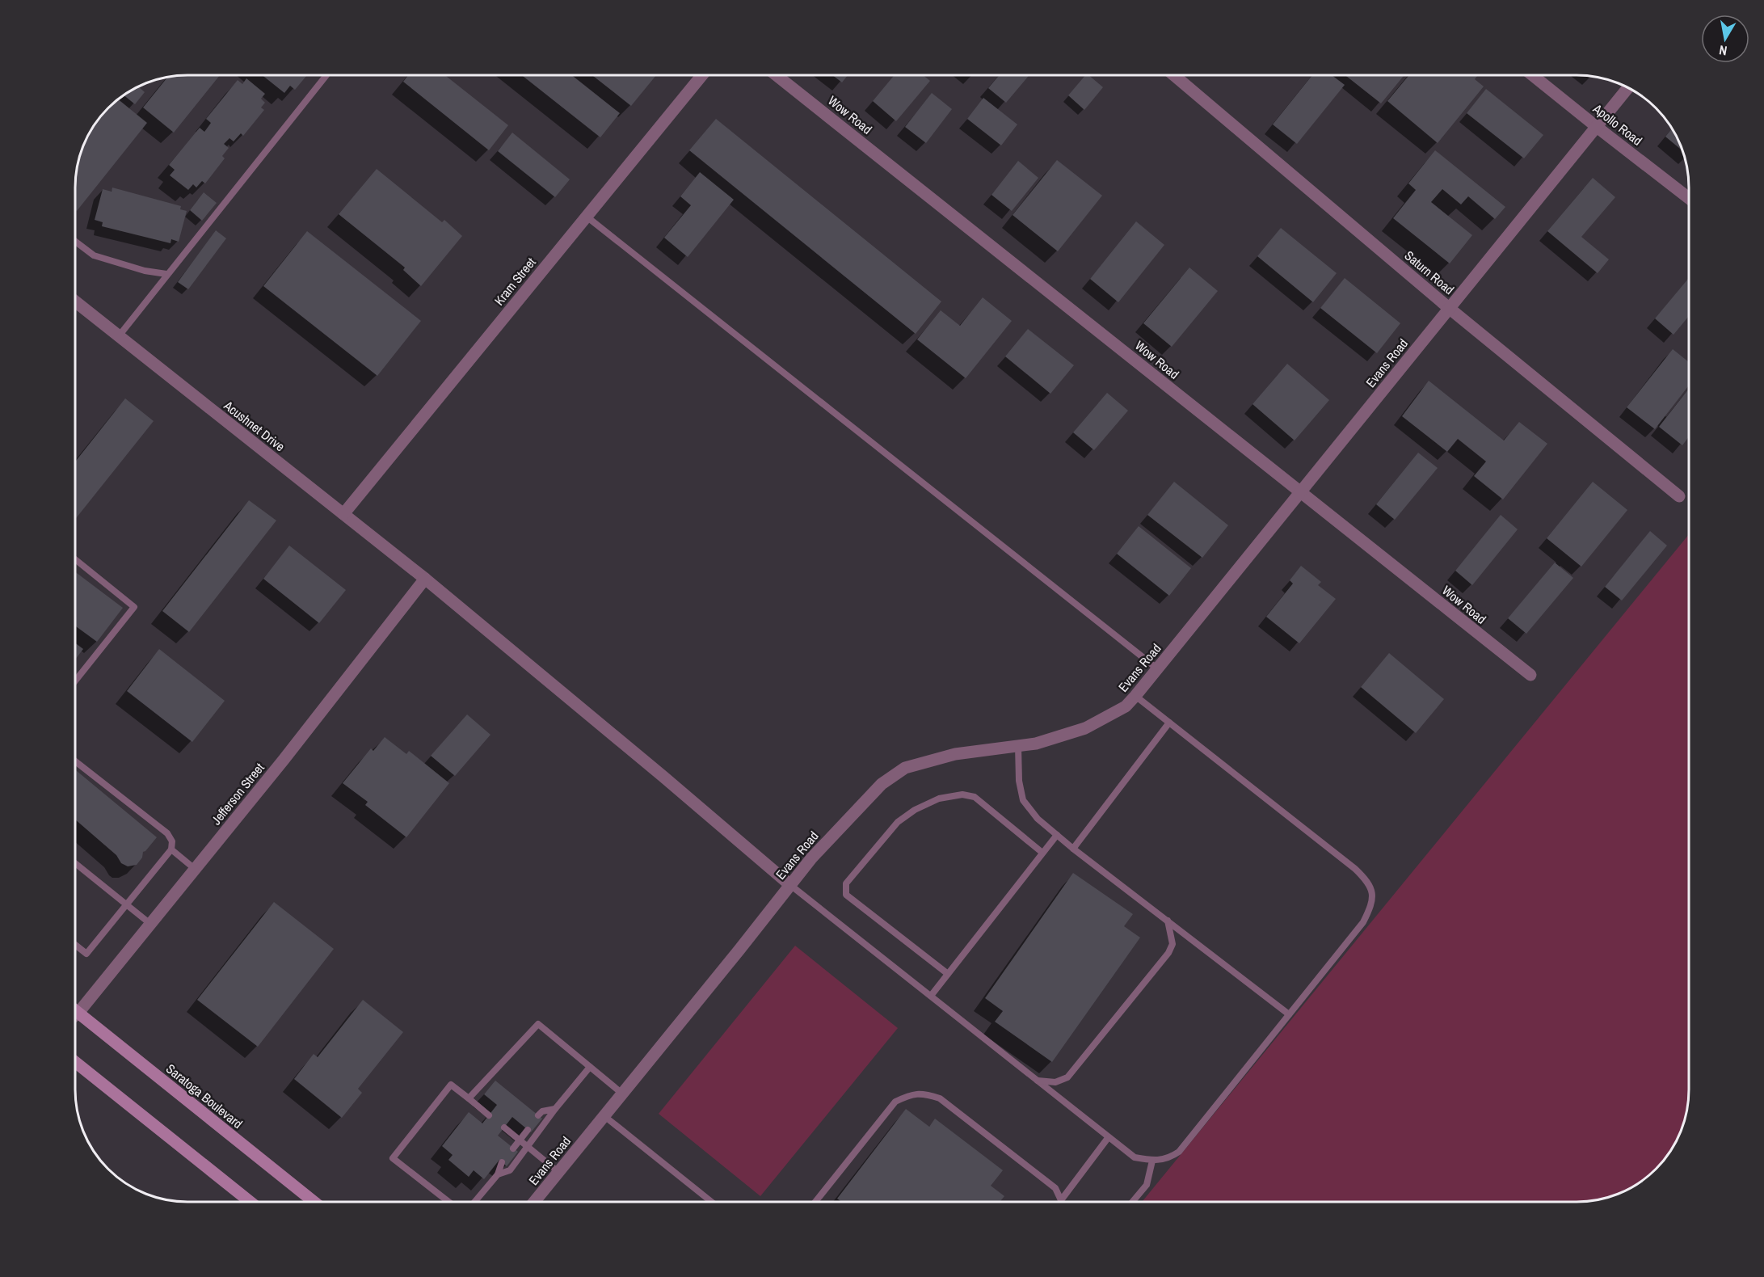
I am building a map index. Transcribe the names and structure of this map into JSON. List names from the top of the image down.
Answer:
{
  "streets": {
    "main road": ["Saratoga Boulevard"],
    "street": [
      "Wow Road",
      "Apollo Road",
      "Saturn Road",
      "Kram Street",
      "Evans Road",
      "Acushnet Drive",
      "Jefferson Street"
    ]
  },
  "crossings": [
    ["Wow Road", "Evans Road"],
    ["Apollo Road", "Evans Road"],
    ["Saturn Road", "Evans Road"],
    ["Kram Street", "Acushnet Drive"],
    ["Evans Road", "Acushnet Drive"],
    ["Acushnet Drive", "Jefferson Street"],
    ["Jefferson Street", "Saratoga Boulevard"]
  ],
  "north": "bottom"
}
